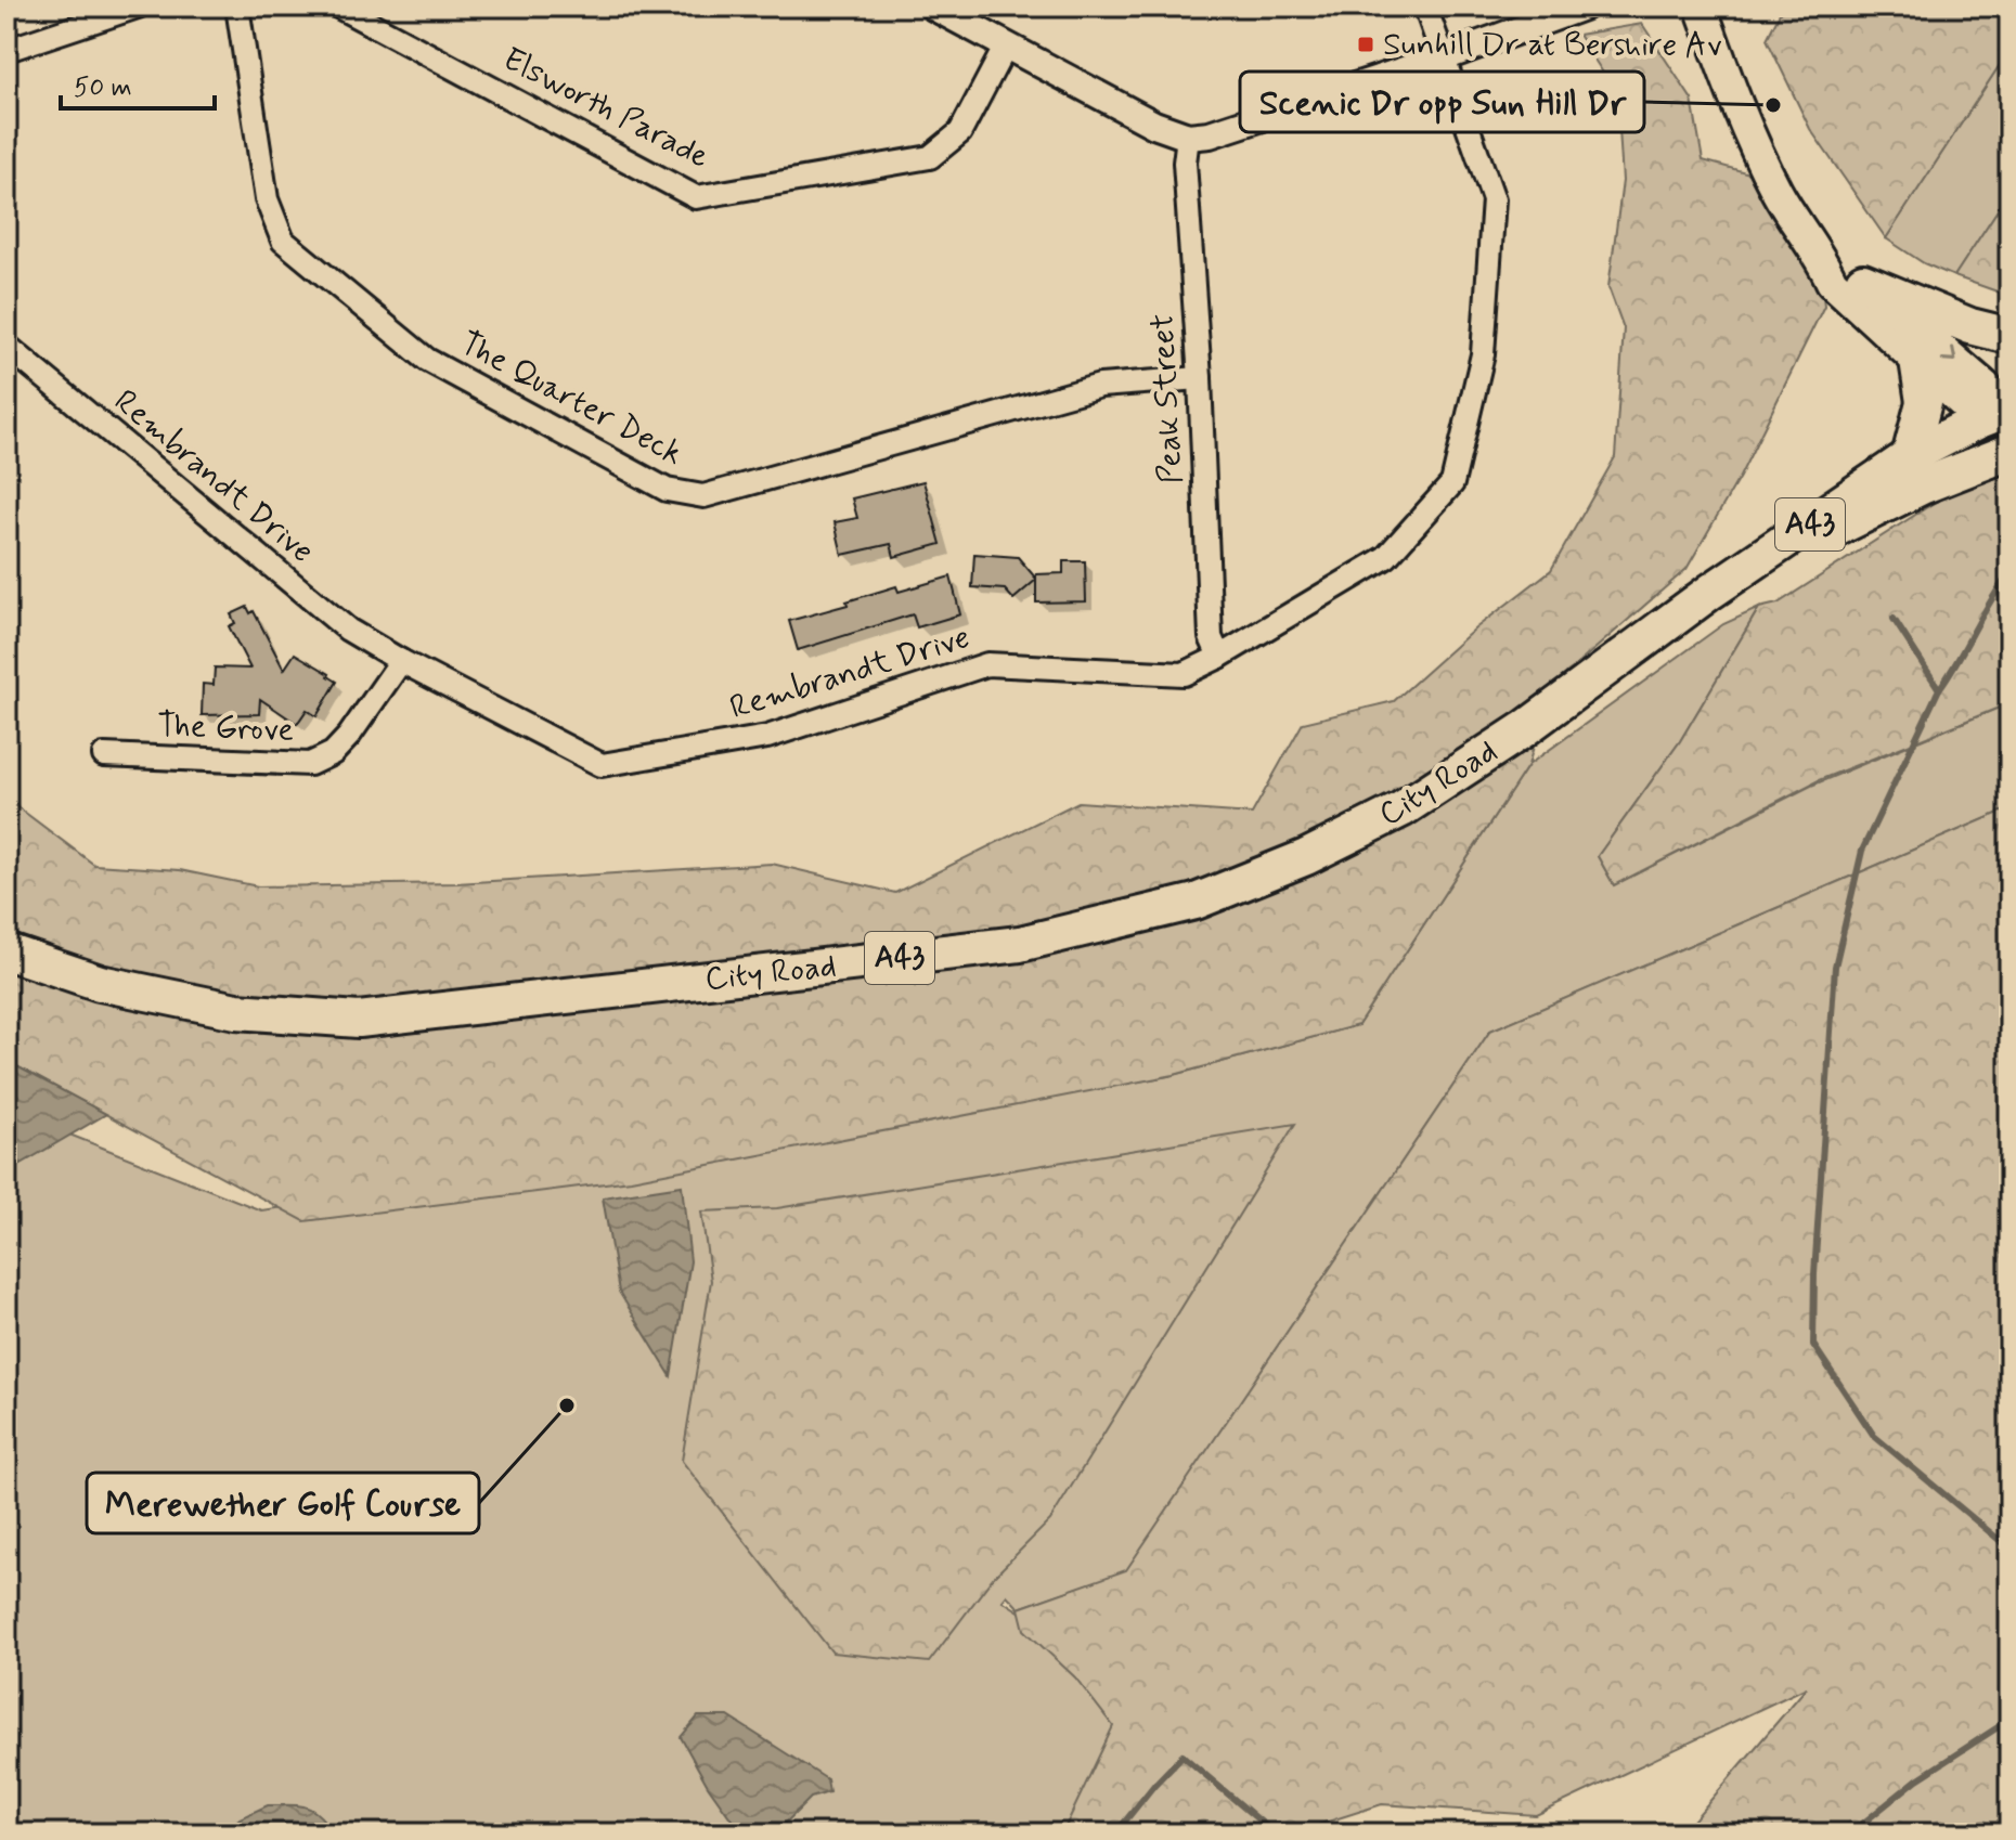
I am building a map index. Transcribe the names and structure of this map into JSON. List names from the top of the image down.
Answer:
{
  "streets": {
    "highway": ["A43", "City Road"],
    "street": [
      "Elsworth Parade",
      "The Quarter Deck",
      "Peak Street",
      "Rembrandt Drive",
      "The Grove"
    ]
  },
  "crossings": [
    ["The Quarter Deck", "Peak Street"],
    ["Peak Street", "Rembrandt Drive"],
    ["Rembrandt Drive", "The Grove"]
  ],
  "places": {
    "transit": ["Sunhill Dr at Bershire Av"],
    "other": ["Scenic Dr opp Sun Hill Dr", "Merewether Golf Course"]
  },
  "scale_bar": "50 m"
}
